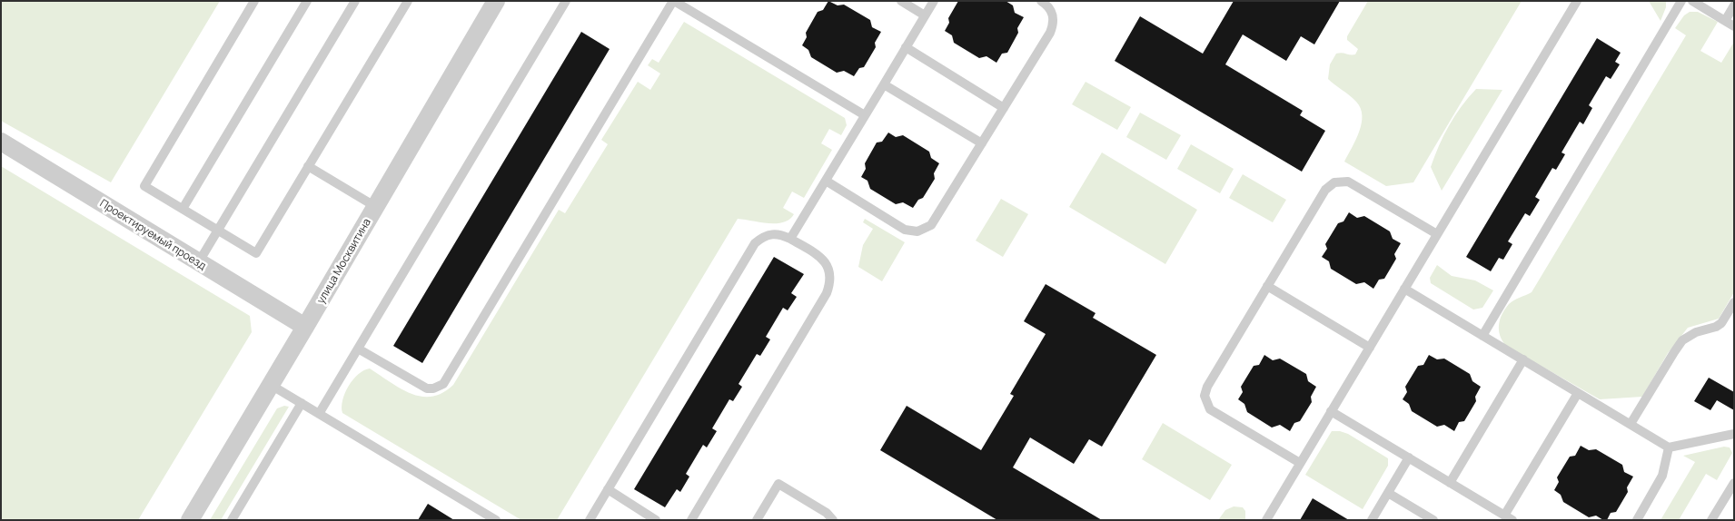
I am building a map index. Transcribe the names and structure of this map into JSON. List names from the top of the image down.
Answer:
{
  "streets": {
    "street": ["Проектируемый проезд", "улица Москвитина"]
  },
  "crossings": [
    ["Проектируемый проезд", "улица Москвитина"]
  ]
}
